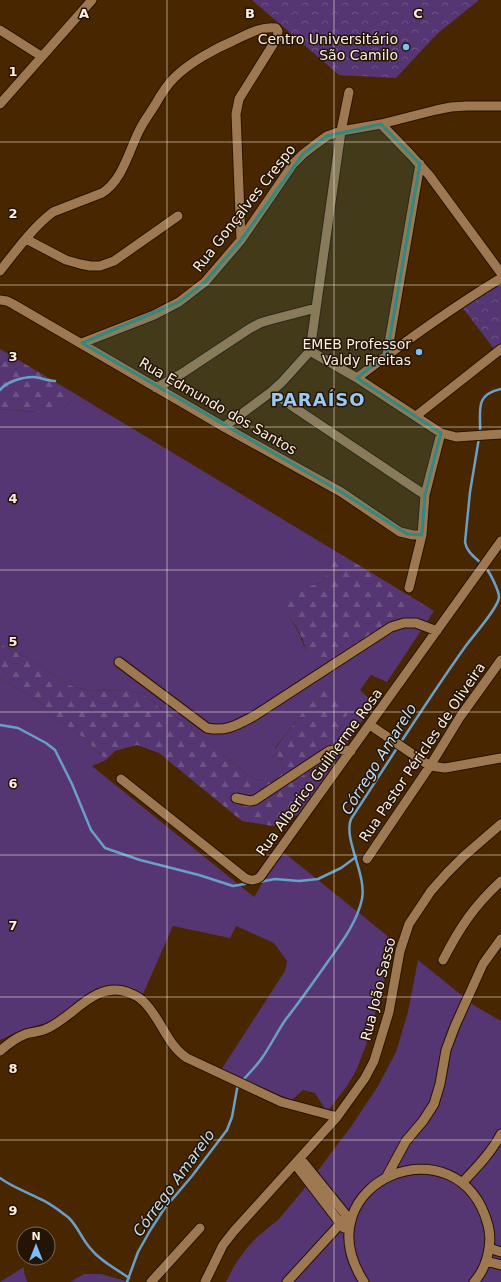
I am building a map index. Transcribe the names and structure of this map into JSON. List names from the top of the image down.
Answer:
{
  "streets": {
    "street": [
      "Rua Gonçalves Crespo",
      "Rua Edmundo dos Santos",
      "Rua Pastor Péricles de Oliveira",
      "Rua Alberico Guilherme Rosa",
      "Rua João Sasso"
    ]
  },
  "crossings": [
    ["Rua Gonçalves Crespo", "Rua Edmundo dos Santos"]
  ],
  "districts": ["PARAÍSO"],
  "water": ["Córrego Amarelo"],
  "places": ["Centro Universitário São Camilo", "EMEB Professor Valdy Freitas"],
  "north": "top",
  "grid": {
    "columns": ["A", "B", "C"],
    "rows": [
      "1",
      "2",
      "3",
      "4",
      "5",
      "6",
      "7",
      "8",
      "9"
    ]
  }
}
